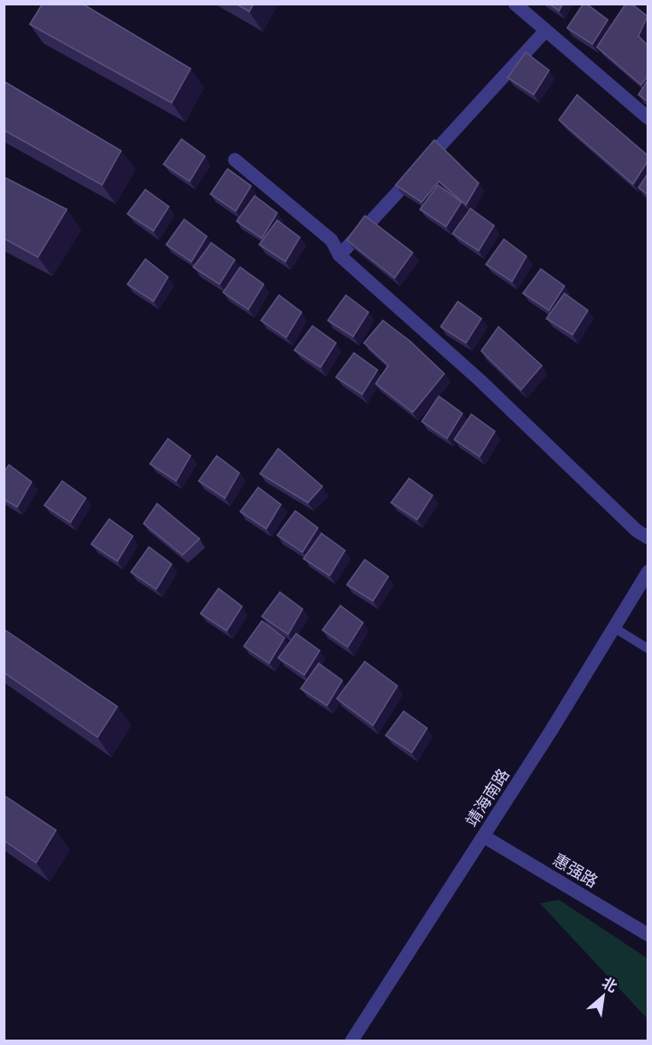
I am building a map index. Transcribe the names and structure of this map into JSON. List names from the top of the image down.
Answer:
{
  "streets": {
    "street": ["靖海南路", "惠强路"]
  },
  "crossings": [
    ["靖海南路", "惠强路"]
  ],
  "north": "top right"
}
